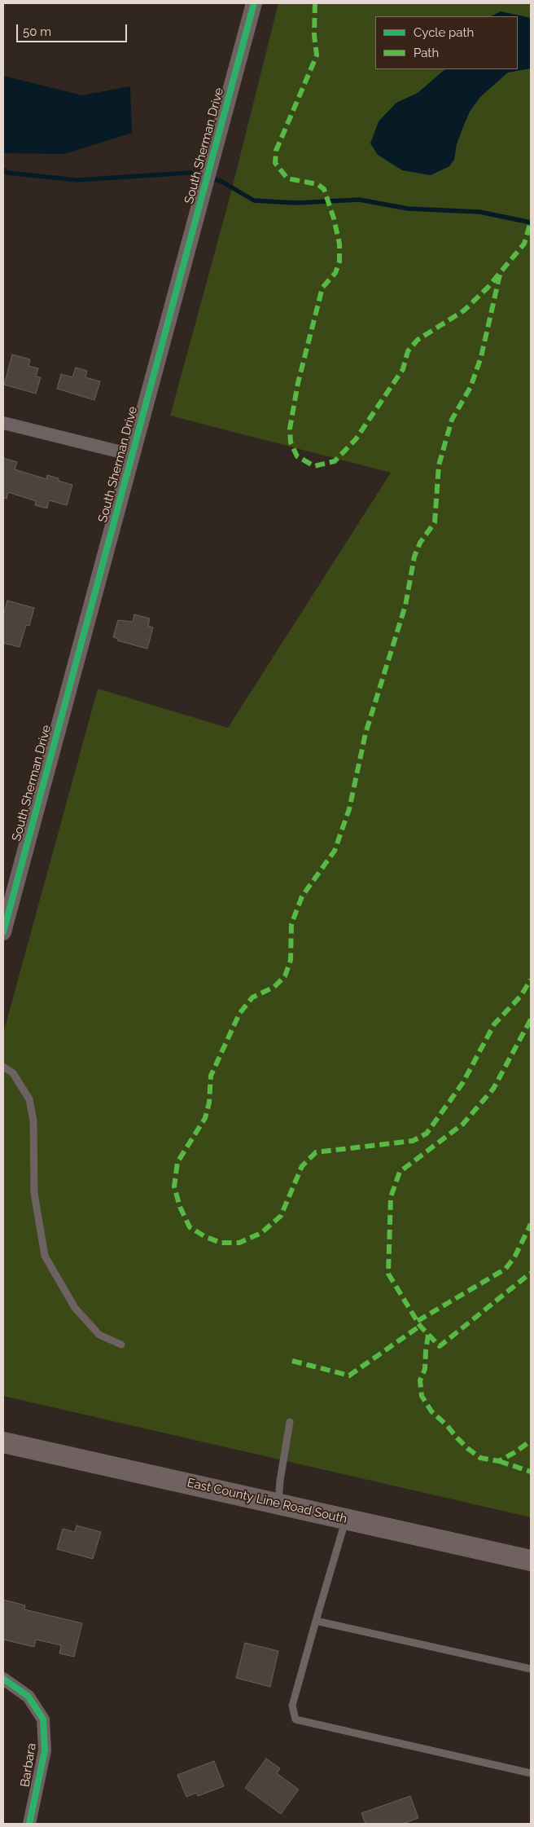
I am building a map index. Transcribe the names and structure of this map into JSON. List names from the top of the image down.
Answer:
{
  "streets": {
    "main road": ["East County Line Road South"],
    "street": ["South Sherman Drive", "Barbara"]
  },
  "legend": ["Cycle path", "Path"],
  "scale_bar": "50 m"
}
